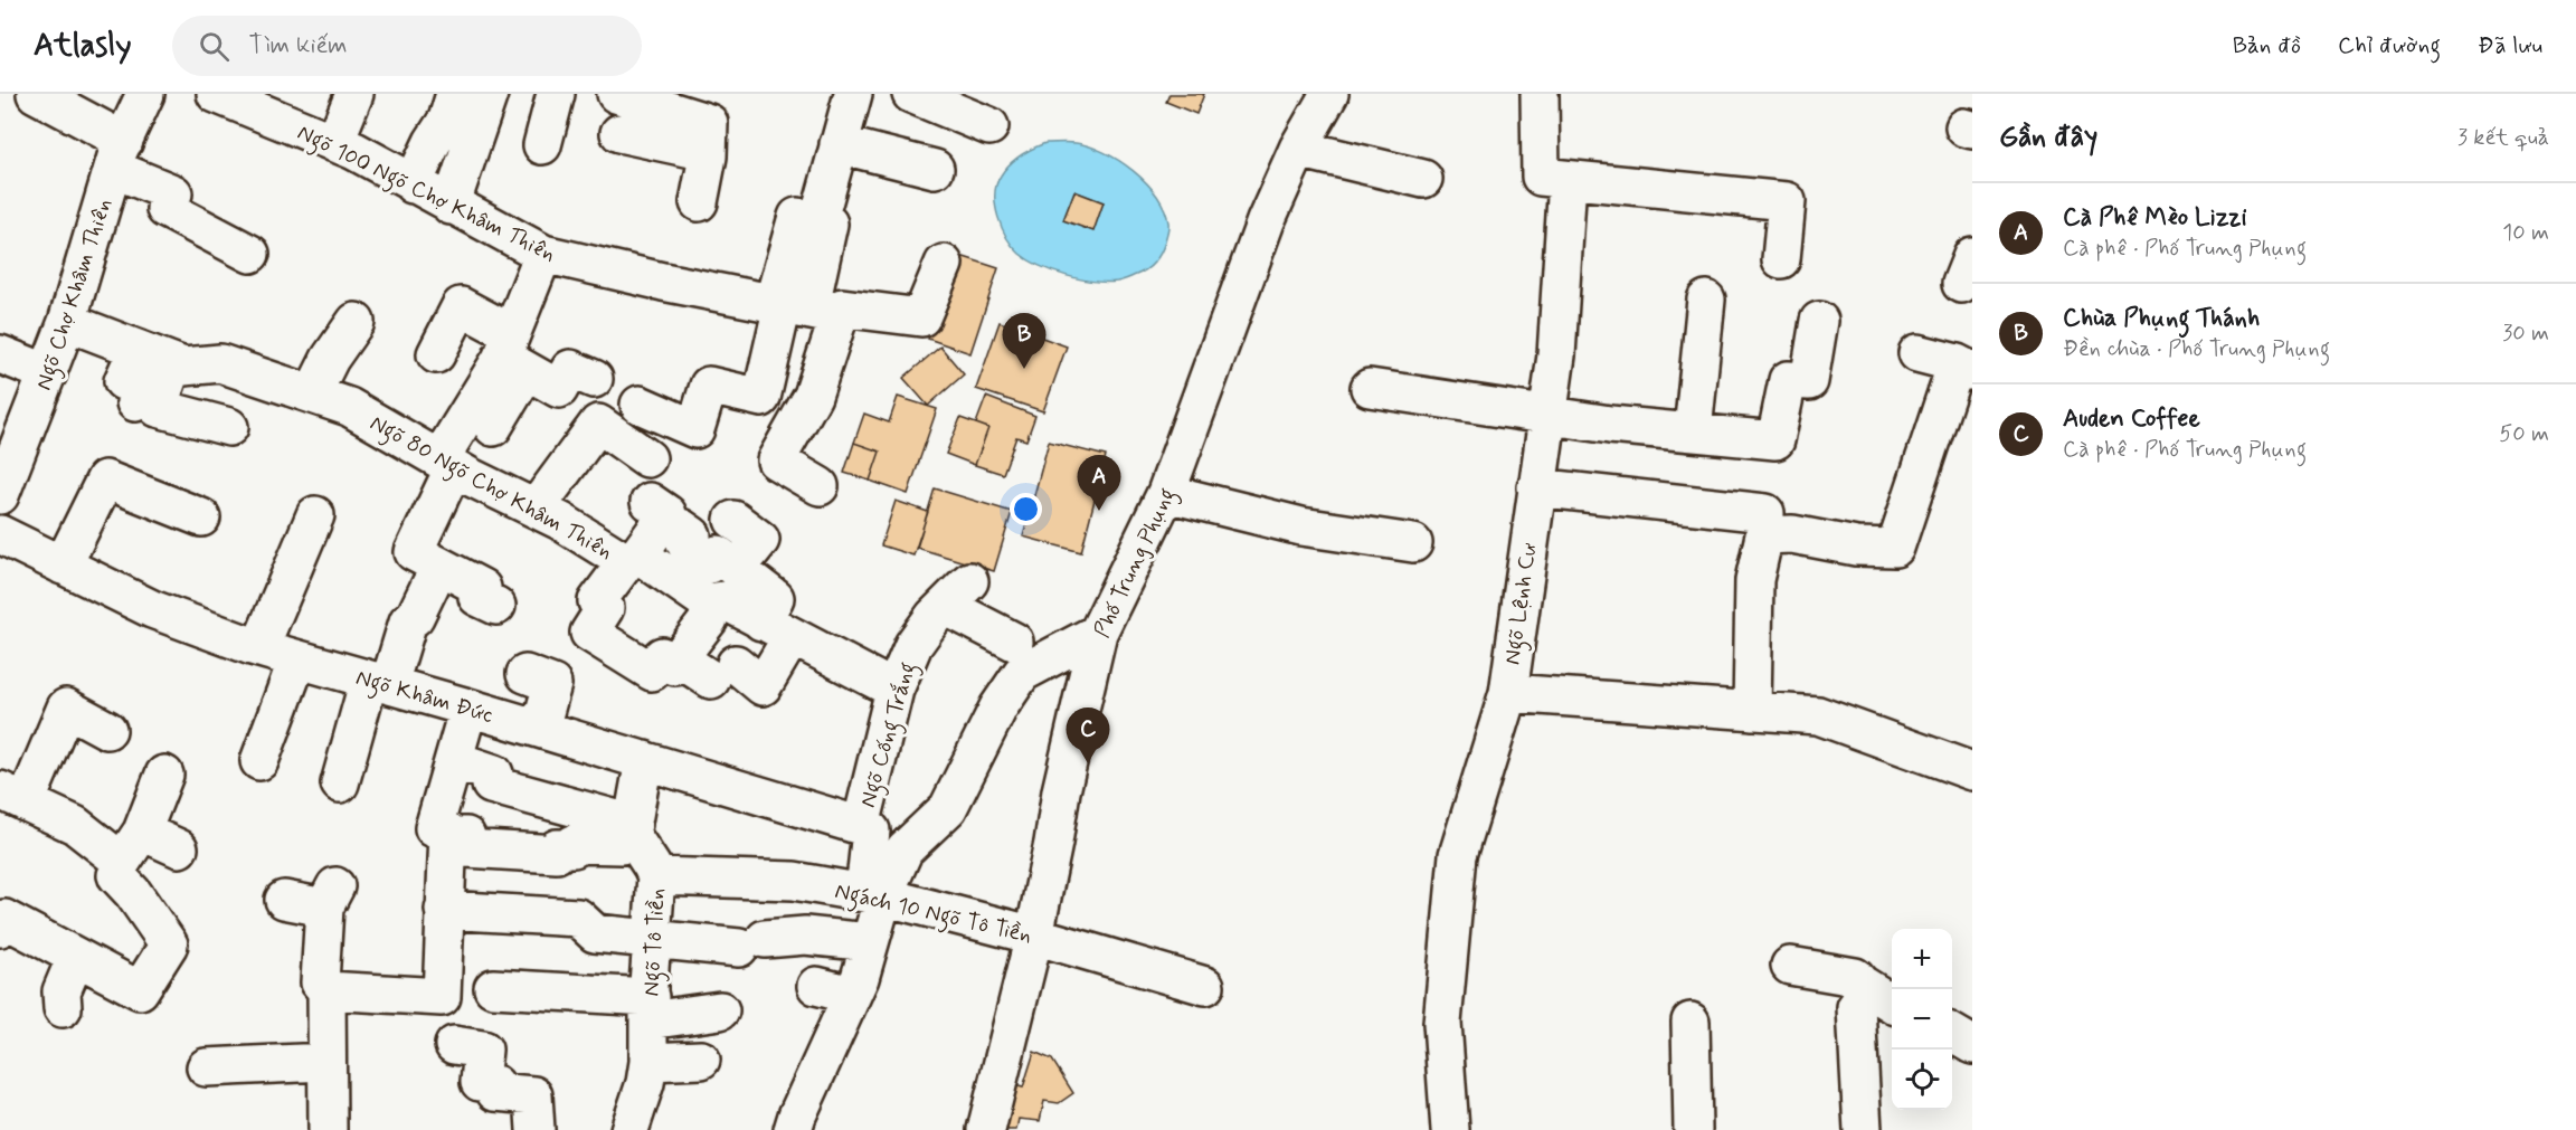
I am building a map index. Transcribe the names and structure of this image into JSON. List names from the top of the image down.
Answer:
{
  "streets": {
    "street": [
      "Ngõ 100 Ngõ Chợ Khâm Thiên",
      "Ngõ Chợ Khâm Thiên",
      "Ngõ 80 Ngõ Chợ Khâm Thiên",
      "Phố Trung Phụng",
      "Ngõ Lệnh Cư",
      "Ngõ Khâm Đức",
      "Ngõ Cống Trắng",
      "Ngách 10 Ngõ Tô Tiền",
      "Ngõ Tô Tiền"
    ]
  },
  "crossings": [
    ["Ngõ Chợ Khâm Thiên", "Ngõ 80 Ngõ Chợ Khâm Thiên"],
    ["Ngõ 80 Ngõ Chợ Khâm Thiên", "Ngõ Cống Trắng"],
    ["Phố Trung Phụng", "Ngách 10 Ngõ Tô Tiền"],
    ["Ngõ Khâm Đức", "Ngõ Cống Trắng"],
    ["Ngõ Cống Trắng", "Ngách 10 Ngõ Tô Tiền"],
    ["Ngách 10 Ngõ Tô Tiền", "Ngõ Tô Tiền"]
  ],
  "page": {
    "header": "Atlasly",
    "search": "Tìm kiếm",
    "nav": ["Bản đồ", "Chỉ đường", "Đã lưu"],
    "heading": ["Gần đây", "3 kết quả"],
    "list": [
      {
        "mark": "A",
        "name": "Cà Phê Mèo Lizzi",
        "note": "Cà phê · Phố Trung Phụng",
        "value": "10 m"
      },
      {
        "mark": "B",
        "name": "Chùa Phụng Thánh",
        "note": "Đền chùa · Phố Trung Phụng",
        "value": "30 m"
      },
      {
        "mark": "C",
        "name": "Auden Coffee",
        "note": "Cà phê · Phố Trung Phụng",
        "value": "50 m"
      }
    ],
    "pins": ["B", "A", "C"],
    "map_buttons": ["+", "−"]
  }
}
